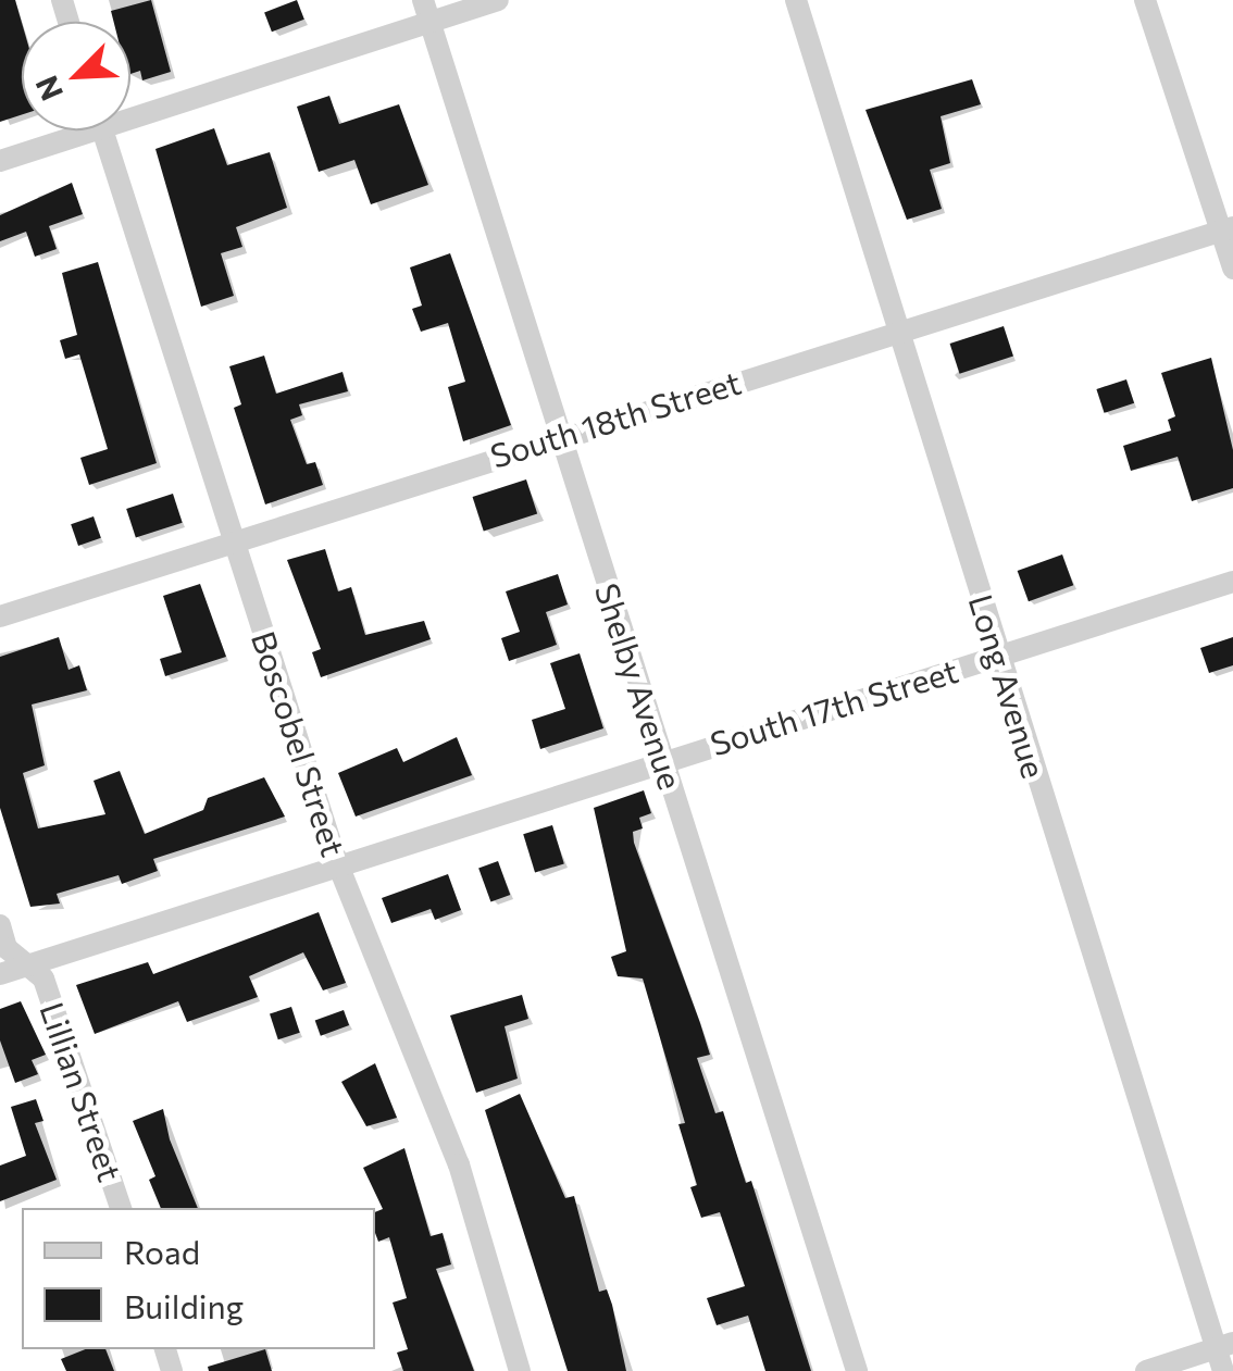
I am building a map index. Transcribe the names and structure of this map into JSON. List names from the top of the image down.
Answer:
{
  "streets": {
    "street": [
      "South 18th Street",
      "Shelby Avenue",
      "Long Avenue",
      "South 17th Street",
      "Boscobel Street",
      "Lillian Street"
    ]
  },
  "crossings": [
    ["South 18th Street", "Shelby Avenue"],
    ["South 18th Street", "Long Avenue"],
    ["South 18th Street", "Boscobel Street"],
    ["Shelby Avenue", "South 17th Street"],
    ["Long Avenue", "South 17th Street"],
    ["South 17th Street", "Boscobel Street"],
    ["South 17th Street", "Lillian Street"]
  ],
  "legend": ["Road", "Building"],
  "north": "bottom left"
}
